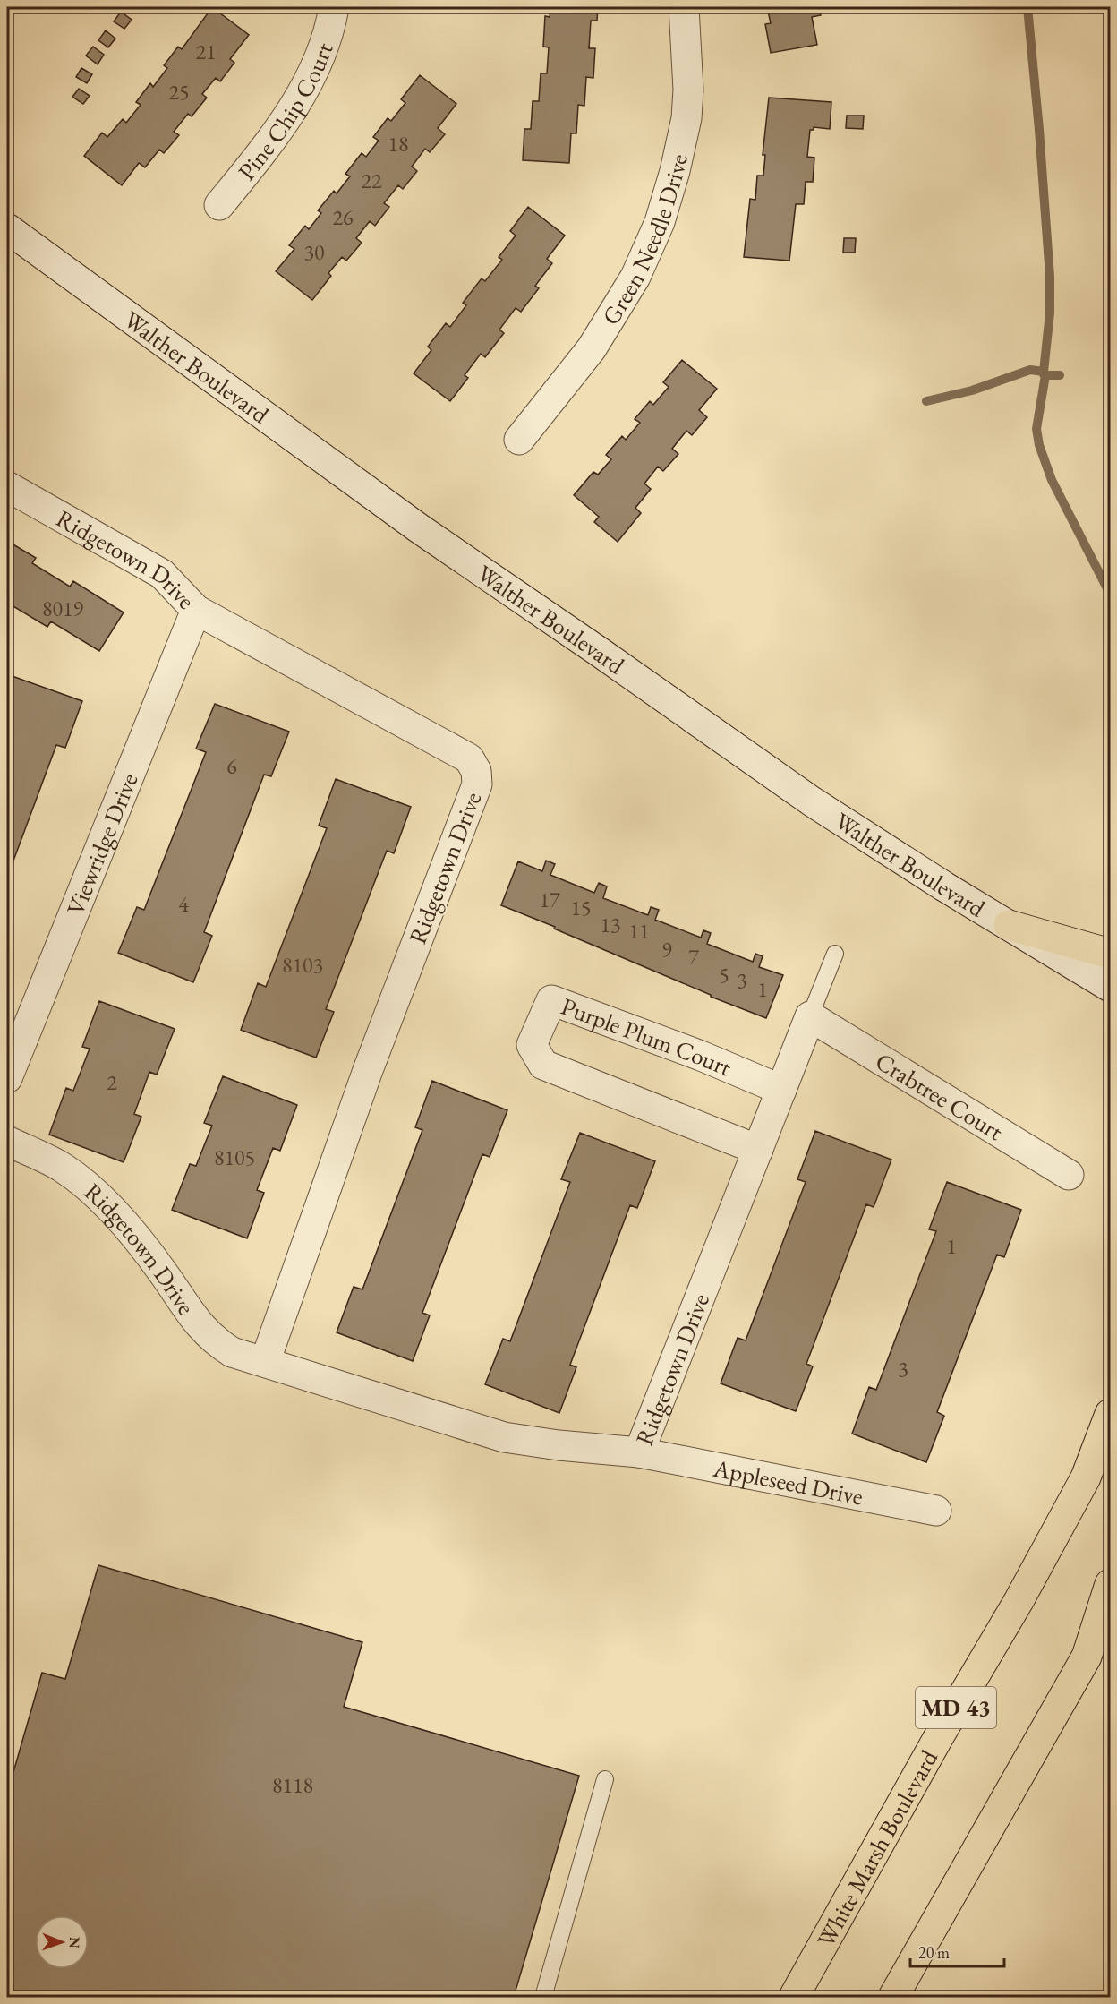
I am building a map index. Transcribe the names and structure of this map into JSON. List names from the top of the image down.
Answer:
{
  "streets": {
    "highway": ["MD 43", "White Marsh Boulevard"],
    "street": [
      "Pine Chip Court",
      "Green Needle Drive",
      "Walther Boulevard",
      "Ridgetown Drive",
      "Viewridge Drive",
      "Purple Plum Court",
      "Crabtree Court",
      "Appleseed Drive"
    ]
  },
  "crossings": [
    ["Ridgetown Drive", "Viewridge Drive"],
    ["Ridgetown Drive", "Purple Plum Court"],
    ["Ridgetown Drive", "Crabtree Court"],
    ["Ridgetown Drive", "Appleseed Drive"]
  ],
  "house_numbers": [
    "21",
    "25",
    "18",
    "22",
    "26",
    "30",
    "8019",
    "6",
    "17",
    "4",
    "15",
    "13",
    "11",
    "9",
    "7",
    "8103",
    "5",
    "3",
    "1",
    "2",
    "8105",
    "1",
    "3",
    "8118"
  ],
  "scale_bar": "20 m",
  "north": "right"
}
